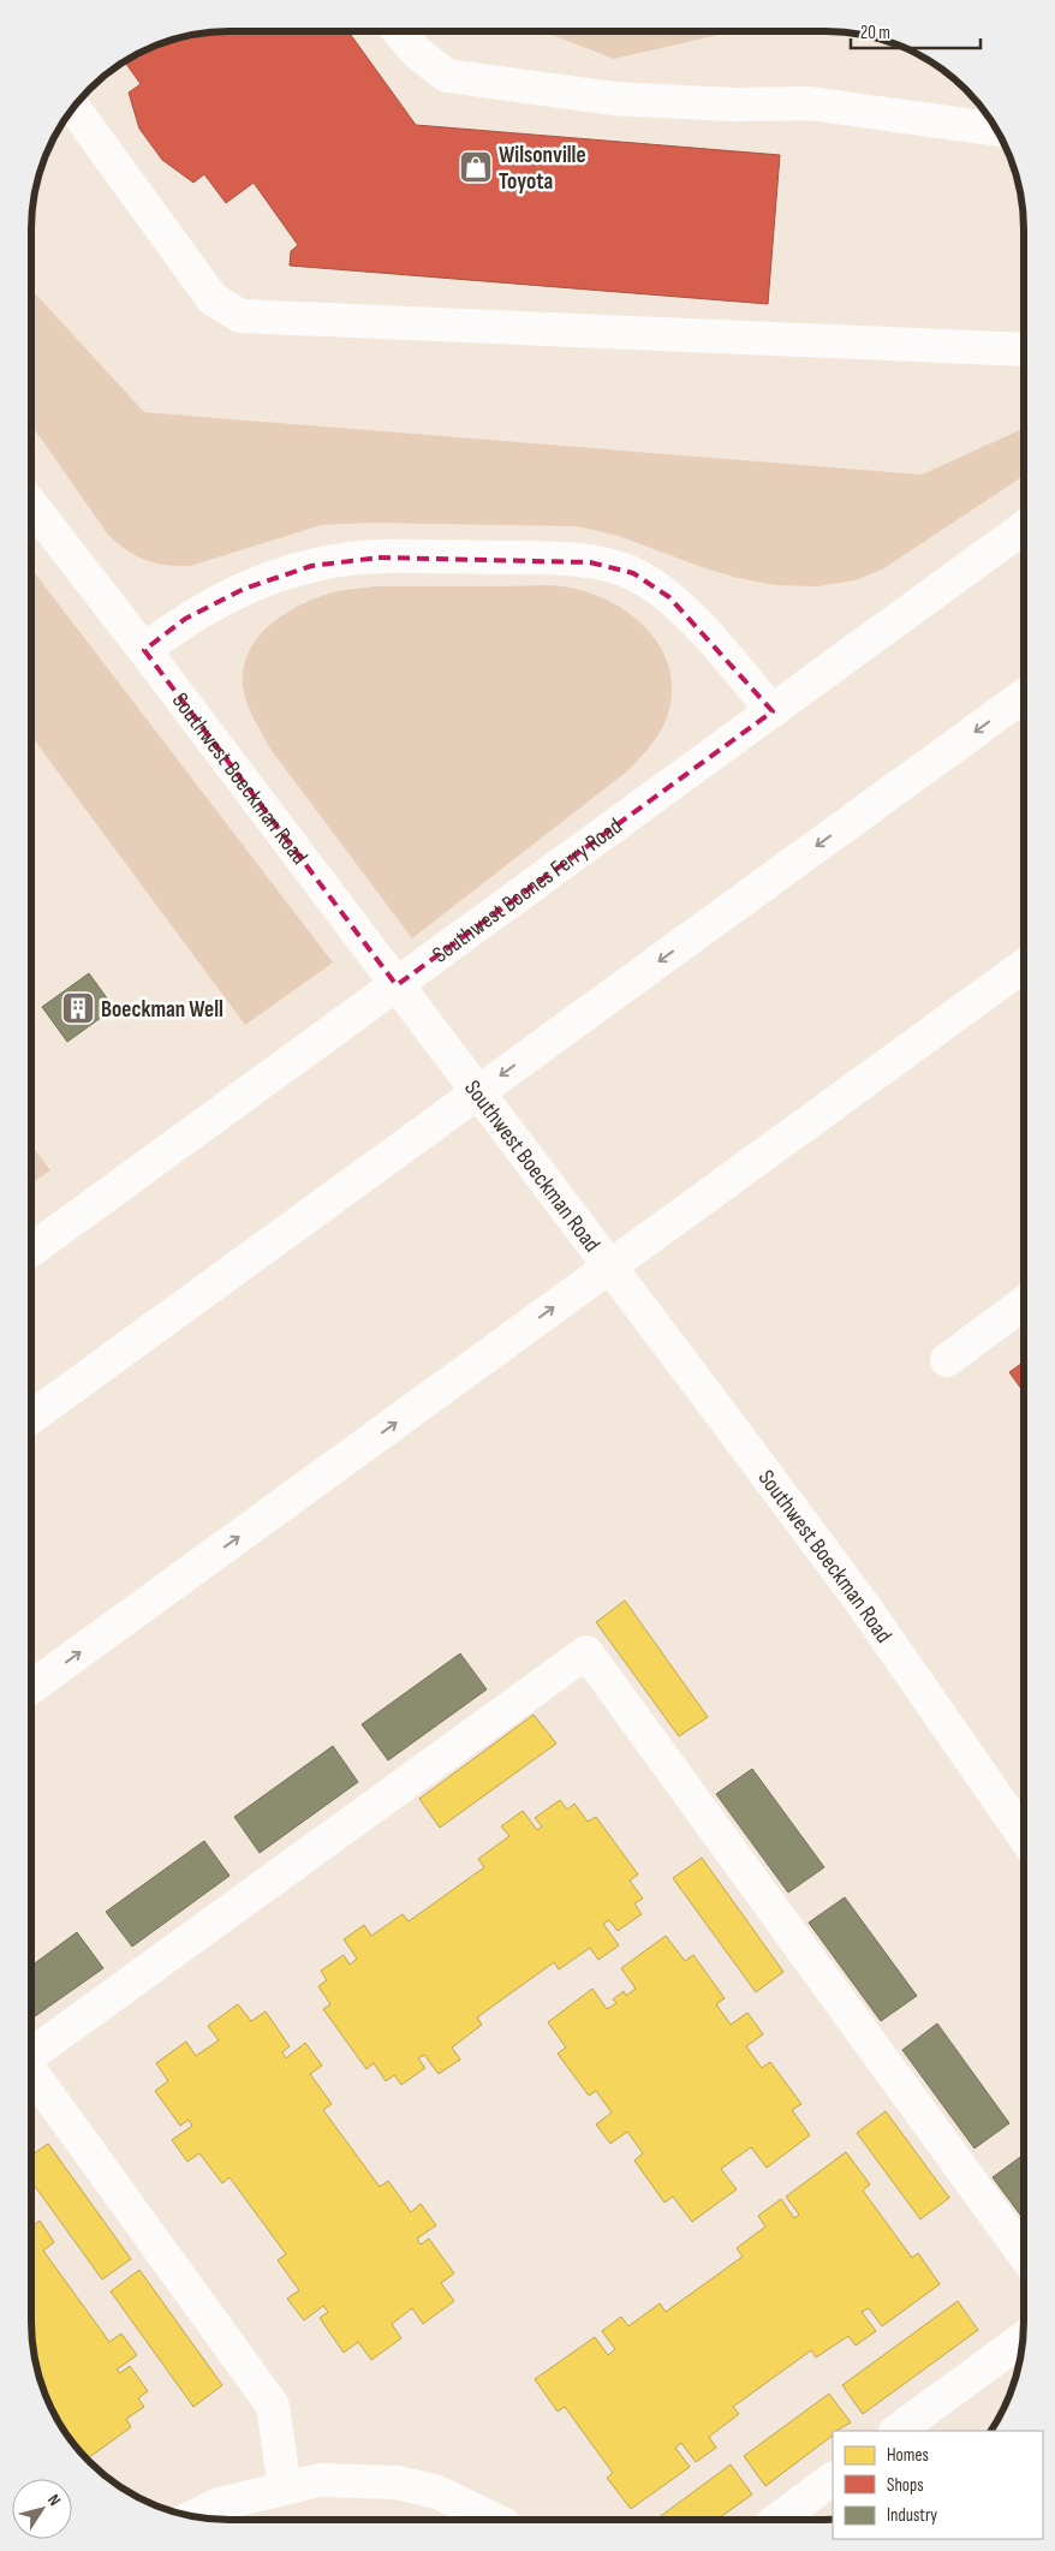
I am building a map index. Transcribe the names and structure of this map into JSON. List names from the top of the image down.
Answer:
{
  "streets": {
    "main road": ["Southwest Boeckman Road", "Southwest Boones Ferry Road"]
  },
  "places": {
    "shop": ["Wilsonville Toyota"],
    "building": ["Boeckman Well"]
  },
  "legend": ["Homes", "Shops", "Industry"],
  "scale_bar": "20 m",
  "north": "top right"
}
